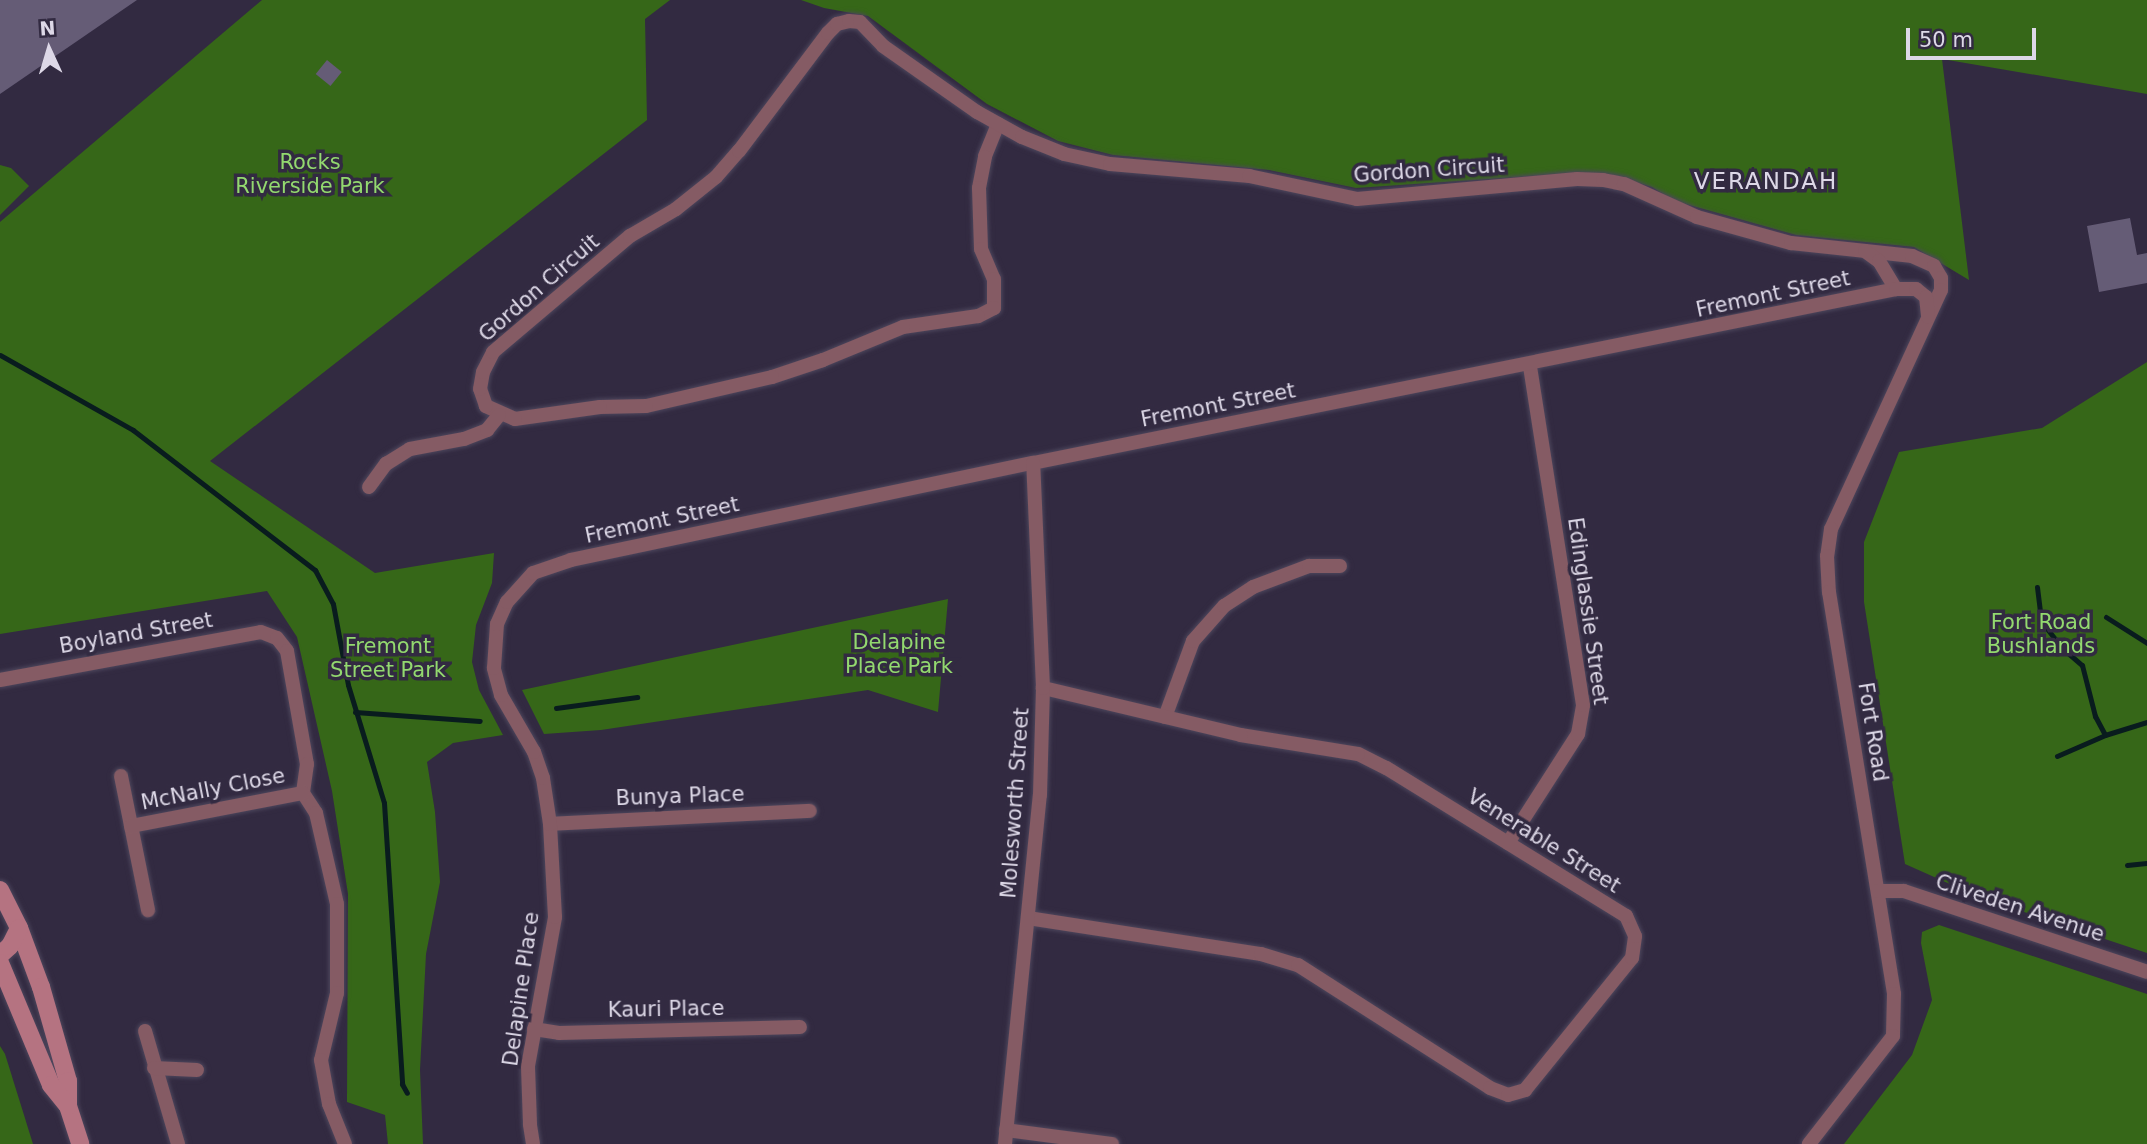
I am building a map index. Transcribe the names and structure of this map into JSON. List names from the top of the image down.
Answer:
{
  "streets": {
    "street": [
      "Gordon Circuit",
      "Fremont Street",
      "Edinglassie Street",
      "Boyland Street",
      "Fort Road",
      "McNally Close",
      "Bunya Place",
      "Molesworth Street",
      "Venerable Street",
      "Cliveden Avenue",
      "Delapine Place",
      "Kauri Place"
    ]
  },
  "crossings": [
    ["Gordon Circuit", "Fort Road"],
    ["Fremont Street", "Edinglassie Street"],
    ["Fremont Street", "Molesworth Street"],
    ["Fremont Street", "Delapine Place"],
    ["Edinglassie Street", "Venerable Street"],
    ["Boyland Street", "McNally Close"],
    ["Fort Road", "Cliveden Avenue"],
    ["Bunya Place", "Delapine Place"],
    ["Molesworth Street", "Venerable Street"],
    ["Delapine Place", "Kauri Place"]
  ],
  "districts": ["VERANDAH"],
  "parks": [
    "Rocks Riverside Park",
    "Fort Road Bushlands",
    "Delapine Place Park",
    "Fremont Street Park"
  ],
  "scale_bar": "50 m",
  "north": "top"
}
